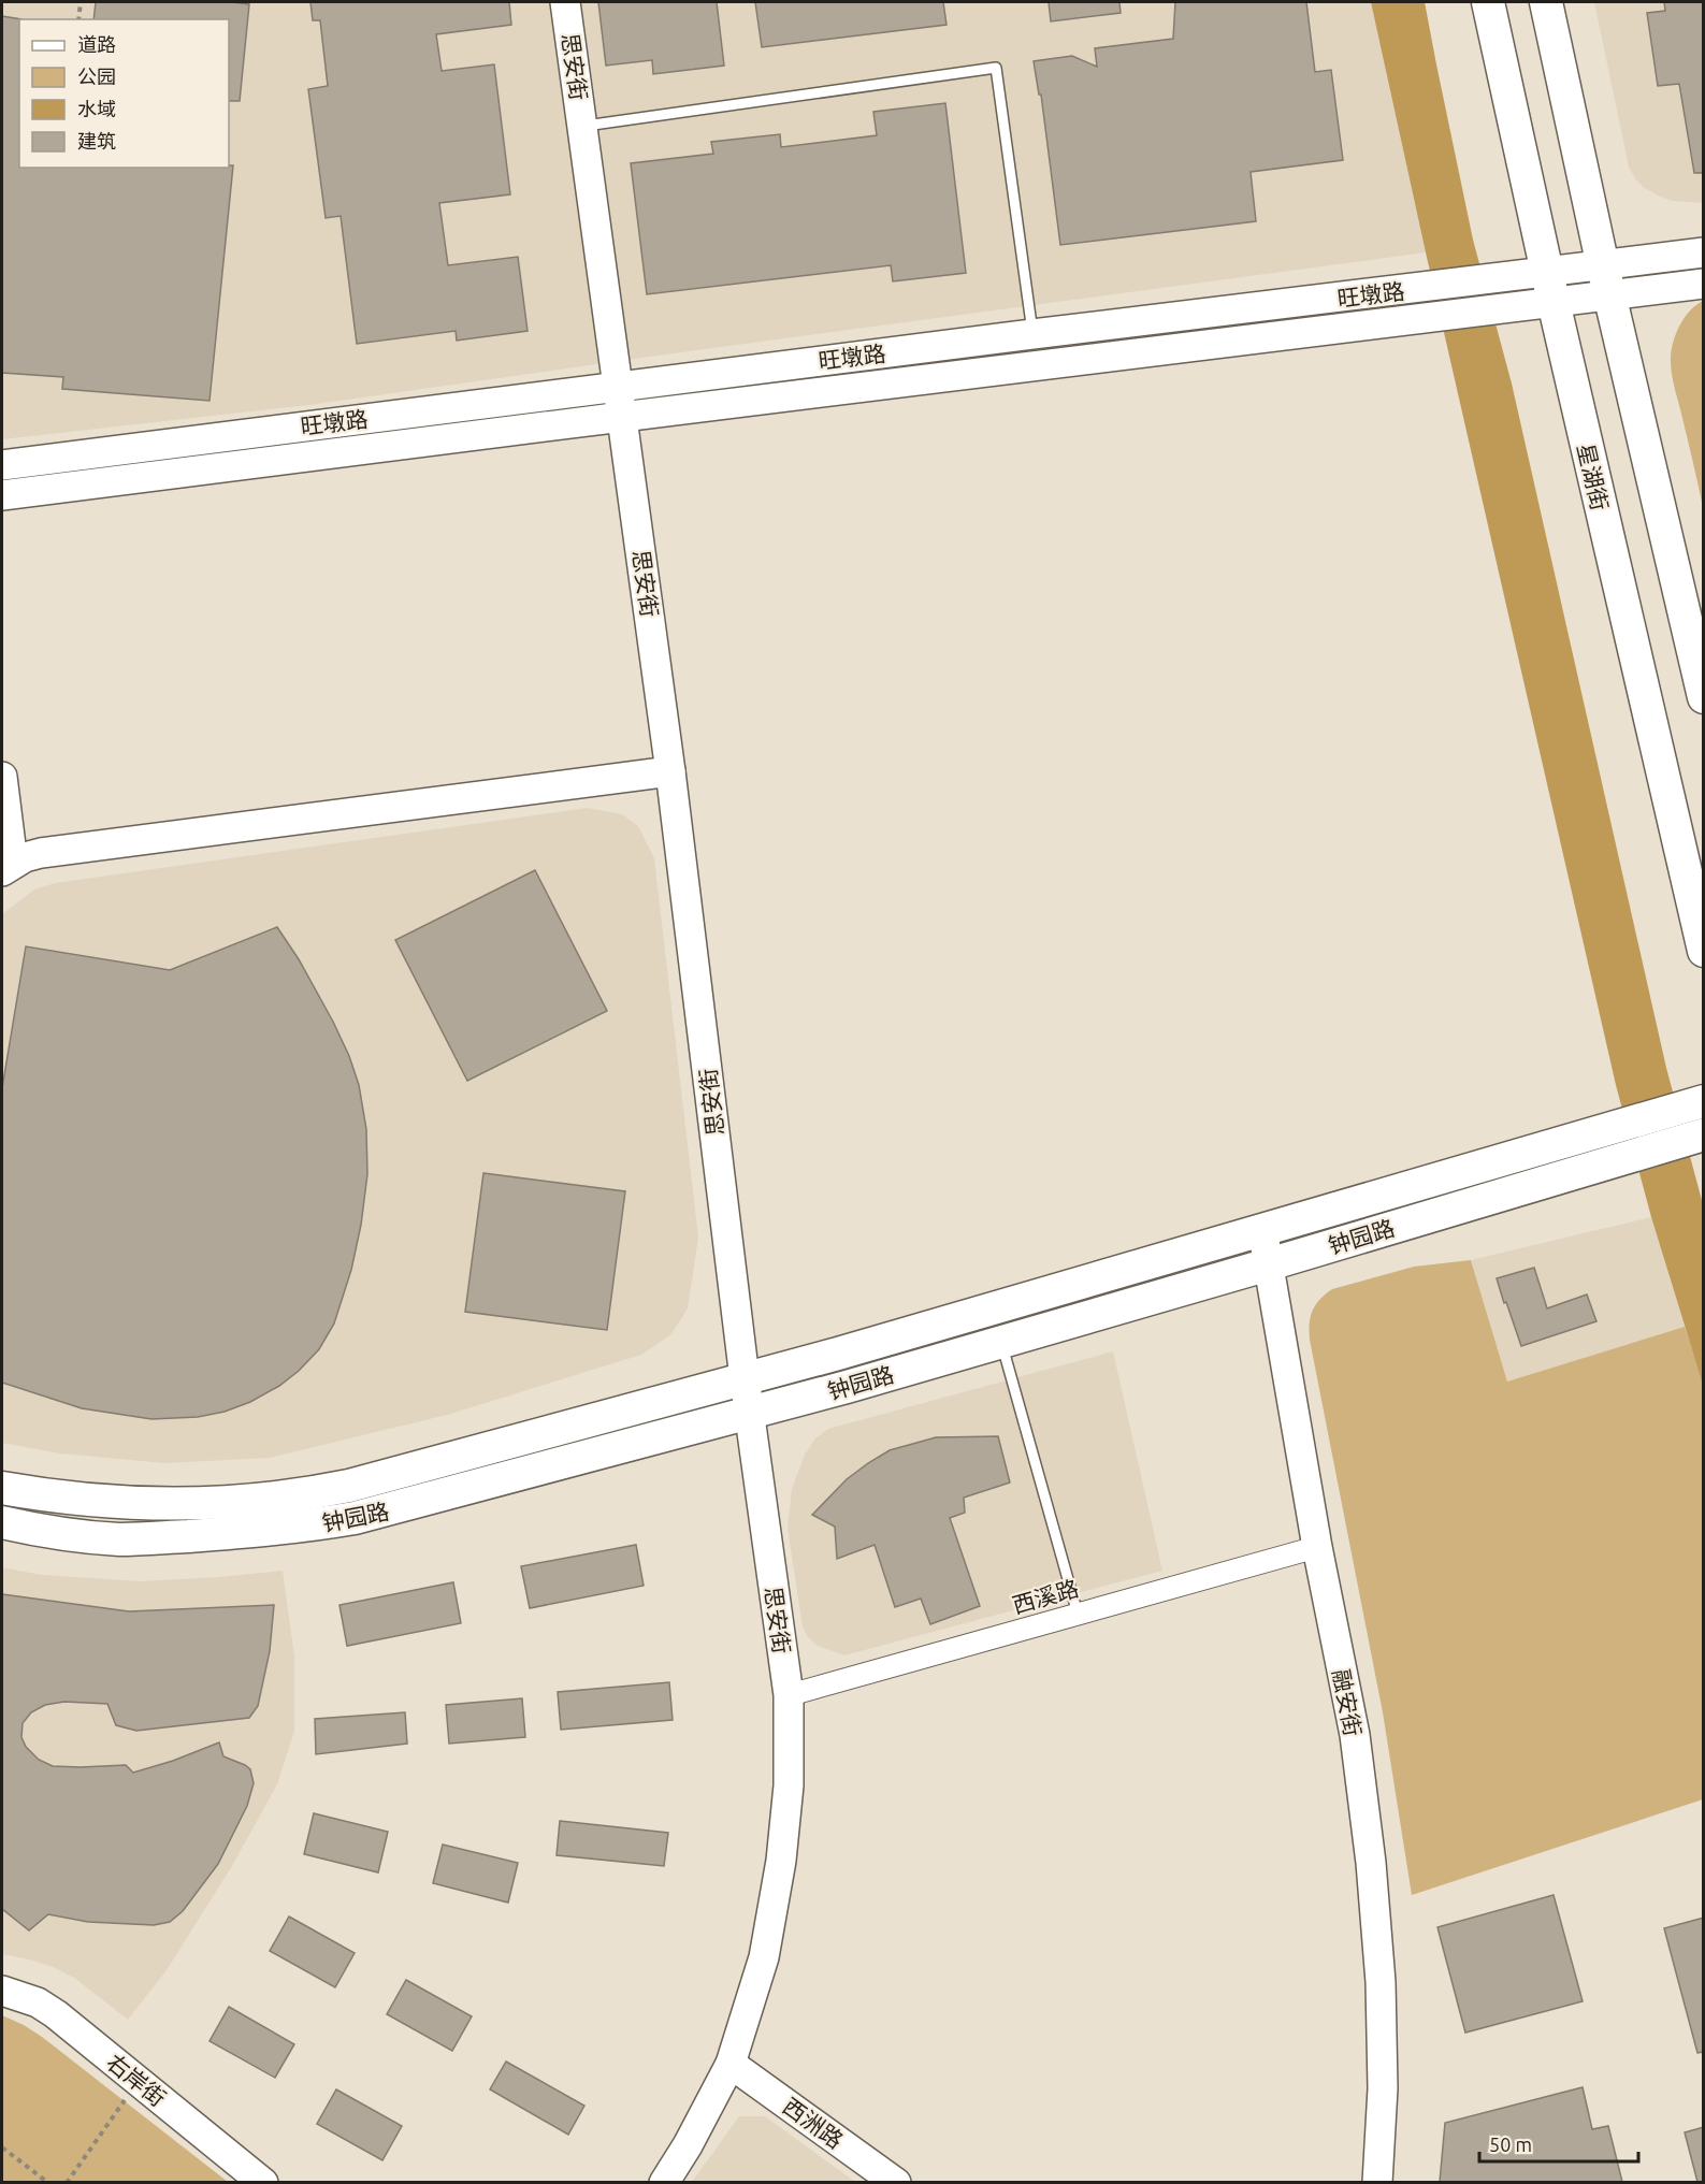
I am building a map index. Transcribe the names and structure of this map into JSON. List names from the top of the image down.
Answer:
{
  "streets": {
    "main road": ["星湖街", "钟园路"],
    "street": [
      "思安街",
      "旺墩路",
      "西溪路",
      "融安街",
      "右岸街",
      "西洲路"
    ]
  },
  "crossings": [
    ["思安街", "旺墩路"],
    ["思安街", "钟园路"],
    ["思安街", "西溪路"],
    ["思安街", "西洲路"],
    ["旺墩路", "星湖街"],
    ["钟园路", "融安街"],
    ["西溪路", "融安街"]
  ],
  "legend": [
    "道路",
    "公园",
    "水域",
    "建筑"
  ],
  "scale_bar": "50 m"
}
